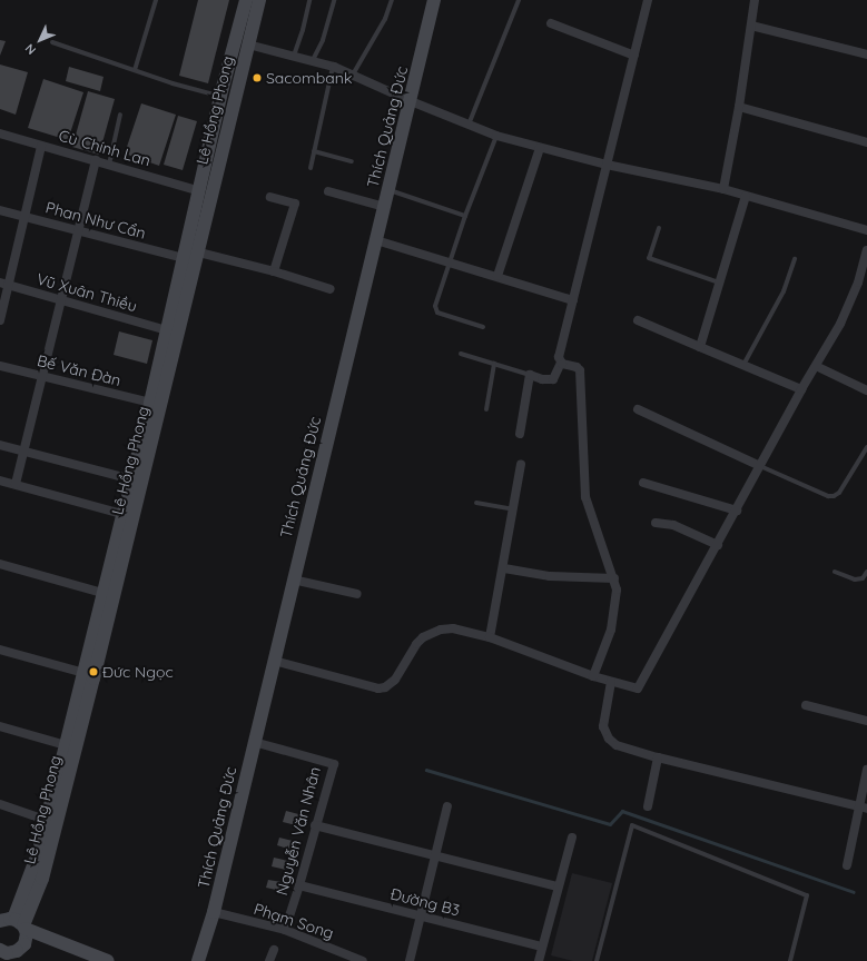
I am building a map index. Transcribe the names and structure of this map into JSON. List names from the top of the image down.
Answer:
{
  "streets": {
    "main road": ["Lê Hồng Phong", "Thích Quảng Đức"],
    "street": [
      "Cù Chính Lan",
      "Phan Như Cẩn",
      "Vũ Xuân Thiều",
      "Bế Văn Đàn",
      "Nguyễn Văn Nhân",
      "Đường B3",
      "Phạm Song"
    ]
  },
  "crossings": [
    ["Lê Hồng Phong", "Cù Chính Lan"],
    ["Lê Hồng Phong", "Phan Như Cẩn"],
    ["Lê Hồng Phong", "Vũ Xuân Thiều"],
    ["Lê Hồng Phong", "Bế Văn Đàn"],
    ["Thích Quảng Đức", "Nguyễn Văn Nhân"],
    ["Thích Quảng Đức", "Phạm Song"],
    ["Nguyễn Văn Nhân", "Đường B3"],
    ["Nguyễn Văn Nhân", "Phạm Song"]
  ],
  "places": ["Sacombank", "Đức Ngọc"],
  "north": "bottom left"
}
